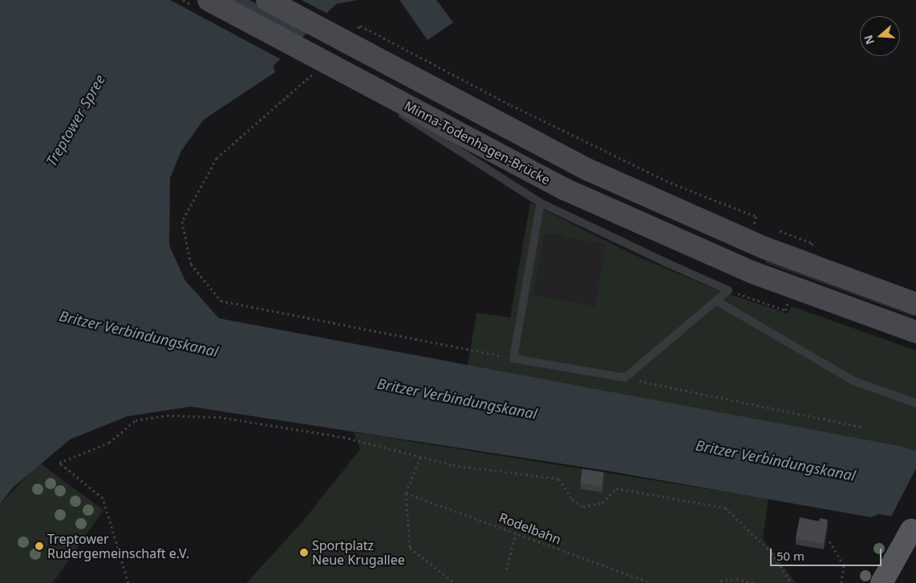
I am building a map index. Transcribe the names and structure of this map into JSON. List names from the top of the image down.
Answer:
{
  "streets": {
    "main road": ["Minna-Todenhagen-Brücke"],
    "path": ["Rodelbahn"]
  },
  "water": ["Treptower Spree", "Britzer Verbindungskanal"],
  "places": ["Treptower Rudergemeinschaft e.V.", "Sportplatz Neue Krugallee"],
  "scale_bar": "50 m",
  "north": "left"
}
